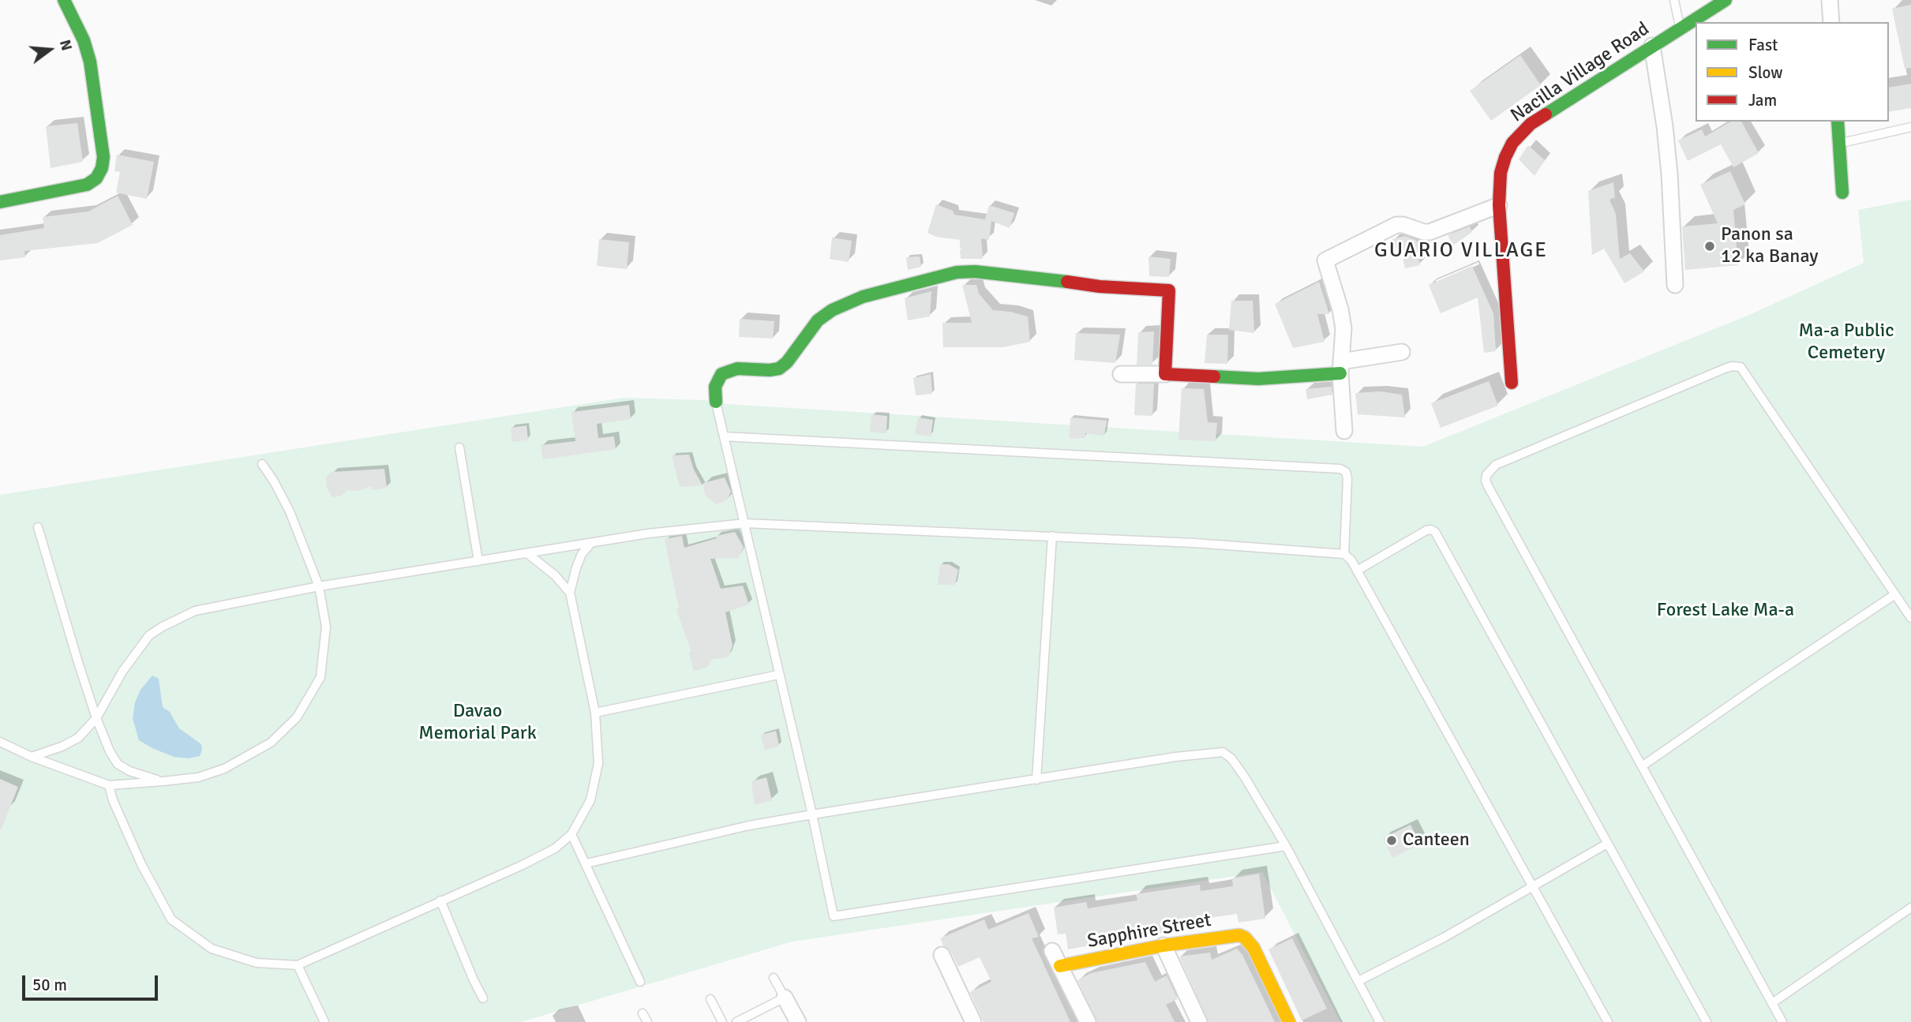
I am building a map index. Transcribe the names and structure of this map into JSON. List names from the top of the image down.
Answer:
{
  "streets": {
    "street": ["Nacilla Village Road", "Sapphire Street"]
  },
  "districts": ["GUARIO VILLAGE"],
  "parks": ["Ma-a Public Cemetery", "Forest Lake Ma-a", "Davao Memorial Park"],
  "places": ["Panon sa 12 ka Banay", "Canteen"],
  "legend": ["Fast", "Slow", "Jam"],
  "scale_bar": "50 m",
  "north": "right"
}
